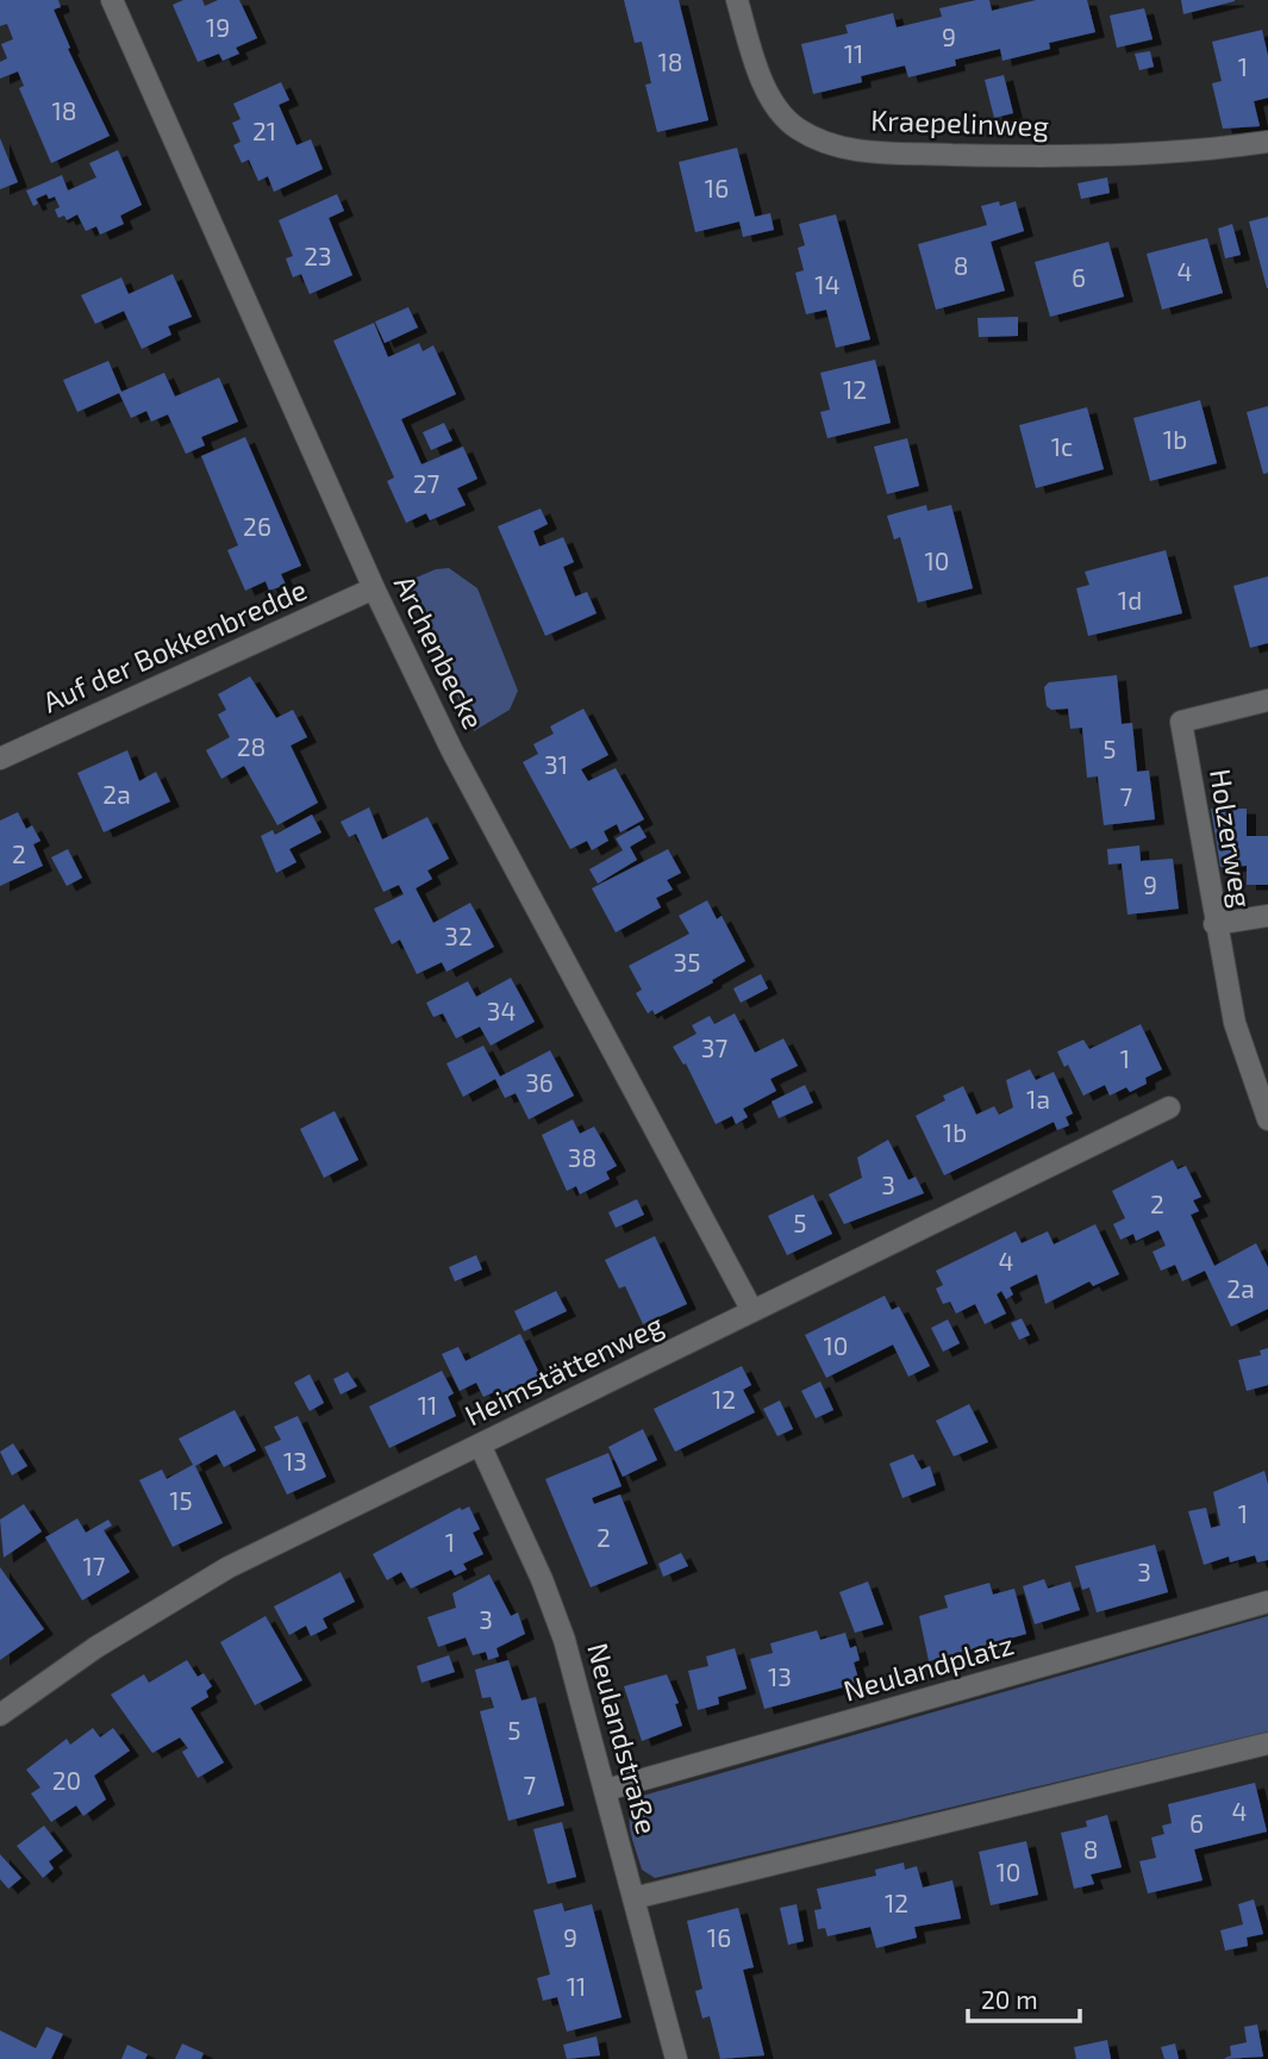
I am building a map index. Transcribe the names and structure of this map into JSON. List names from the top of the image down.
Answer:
{
  "streets": {
    "street": [
      "Kraepelinweg",
      "Auf der Bokkenbredde",
      "Archenbecke",
      "Holzerweg",
      "Heimstättenweg",
      "Neulandplatz",
      "Neulandstraße"
    ]
  },
  "crossings": [
    ["Auf der Bokkenbredde", "Archenbecke"],
    ["Archenbecke", "Heimstättenweg"],
    ["Heimstättenweg", "Neulandstraße"],
    ["Neulandplatz", "Neulandstraße"]
  ],
  "house_numbers": [
    "19",
    "9",
    "11",
    "18",
    "1",
    "18",
    "21",
    "16",
    "23",
    "8",
    "4",
    "6",
    "14",
    "12",
    "1b",
    "1c",
    "27",
    "26",
    "10",
    "1d",
    "28",
    "5",
    "31",
    "2a",
    "7",
    "2",
    "9",
    "32",
    "35",
    "34",
    "37",
    "1",
    "36",
    "1a",
    "1b",
    "38",
    "3",
    "2",
    "5",
    "4",
    "2a",
    "10",
    "12",
    "11",
    "13",
    "15",
    "1",
    "2",
    "1",
    "17",
    "3",
    "3",
    "13",
    "5",
    "20",
    "7",
    "4",
    "6",
    "8",
    "10",
    "12",
    "9",
    "16",
    "11"
  ],
  "scale_bar": "20 m"
}
